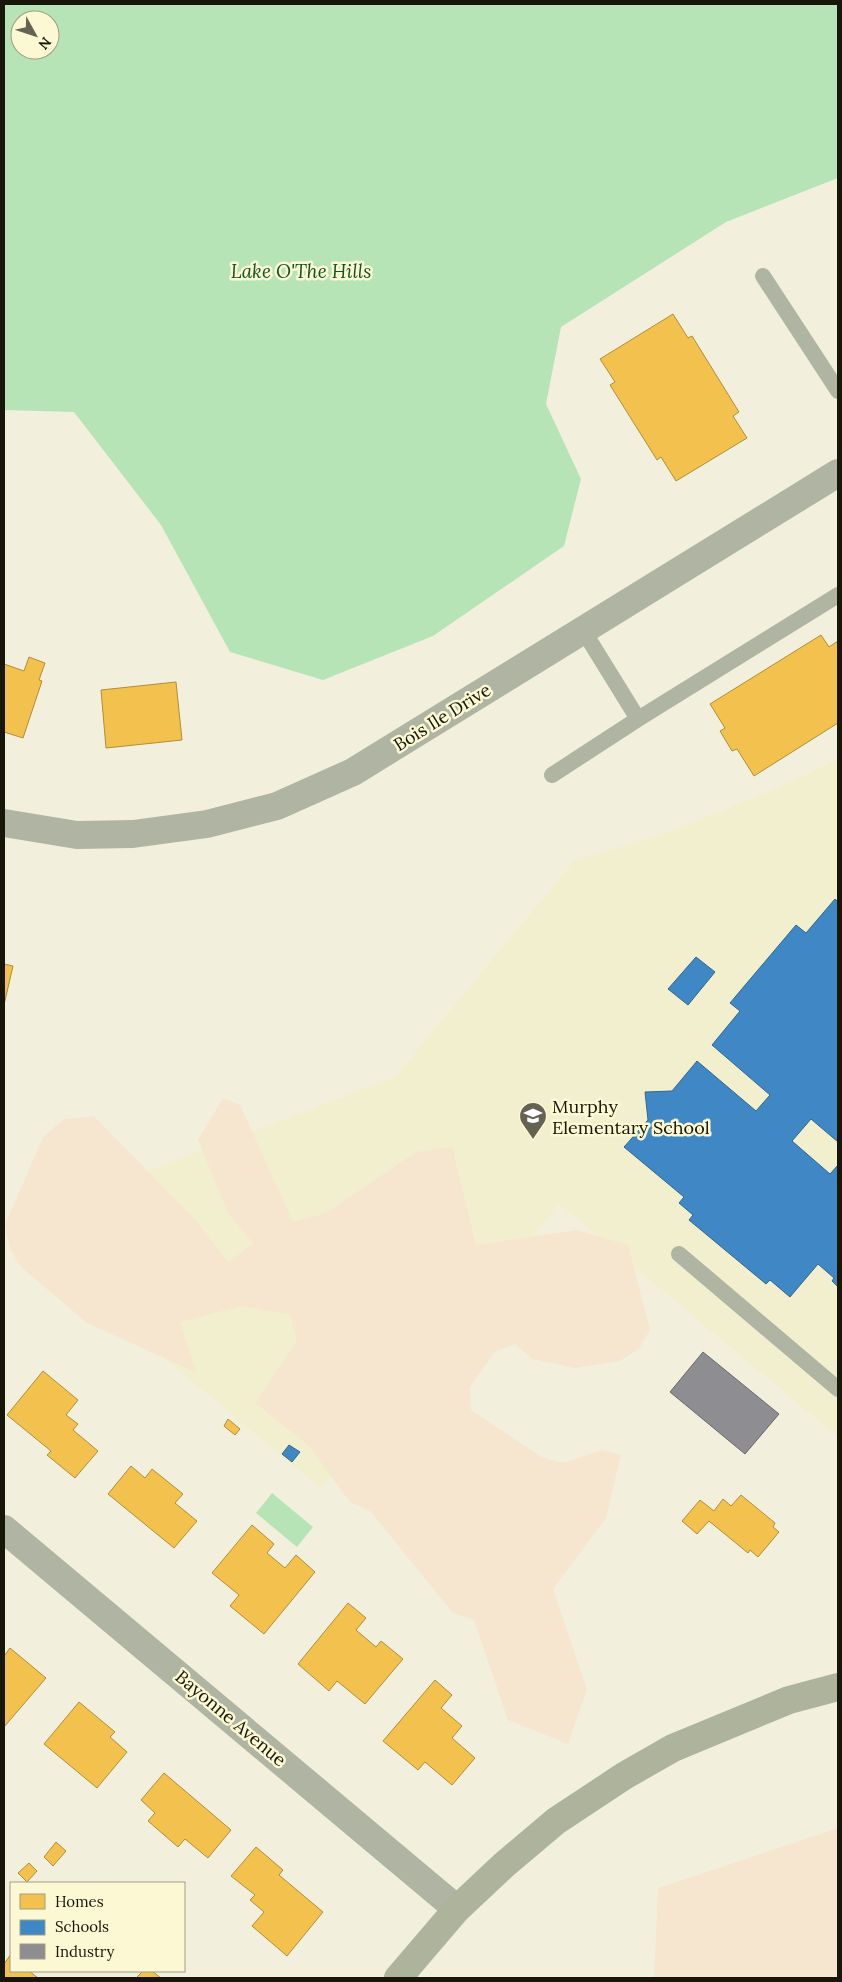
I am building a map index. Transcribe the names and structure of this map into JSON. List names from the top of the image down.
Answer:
{
  "streets": {
    "street": ["Bois Ile Drive", "Bayonne Avenue"]
  },
  "water": ["Lake O'The Hills"],
  "places": {
    "school or university": ["Murphy Elementary School"]
  },
  "legend": ["Homes", "Schools", "Industry"],
  "north": "bottom right"
}
